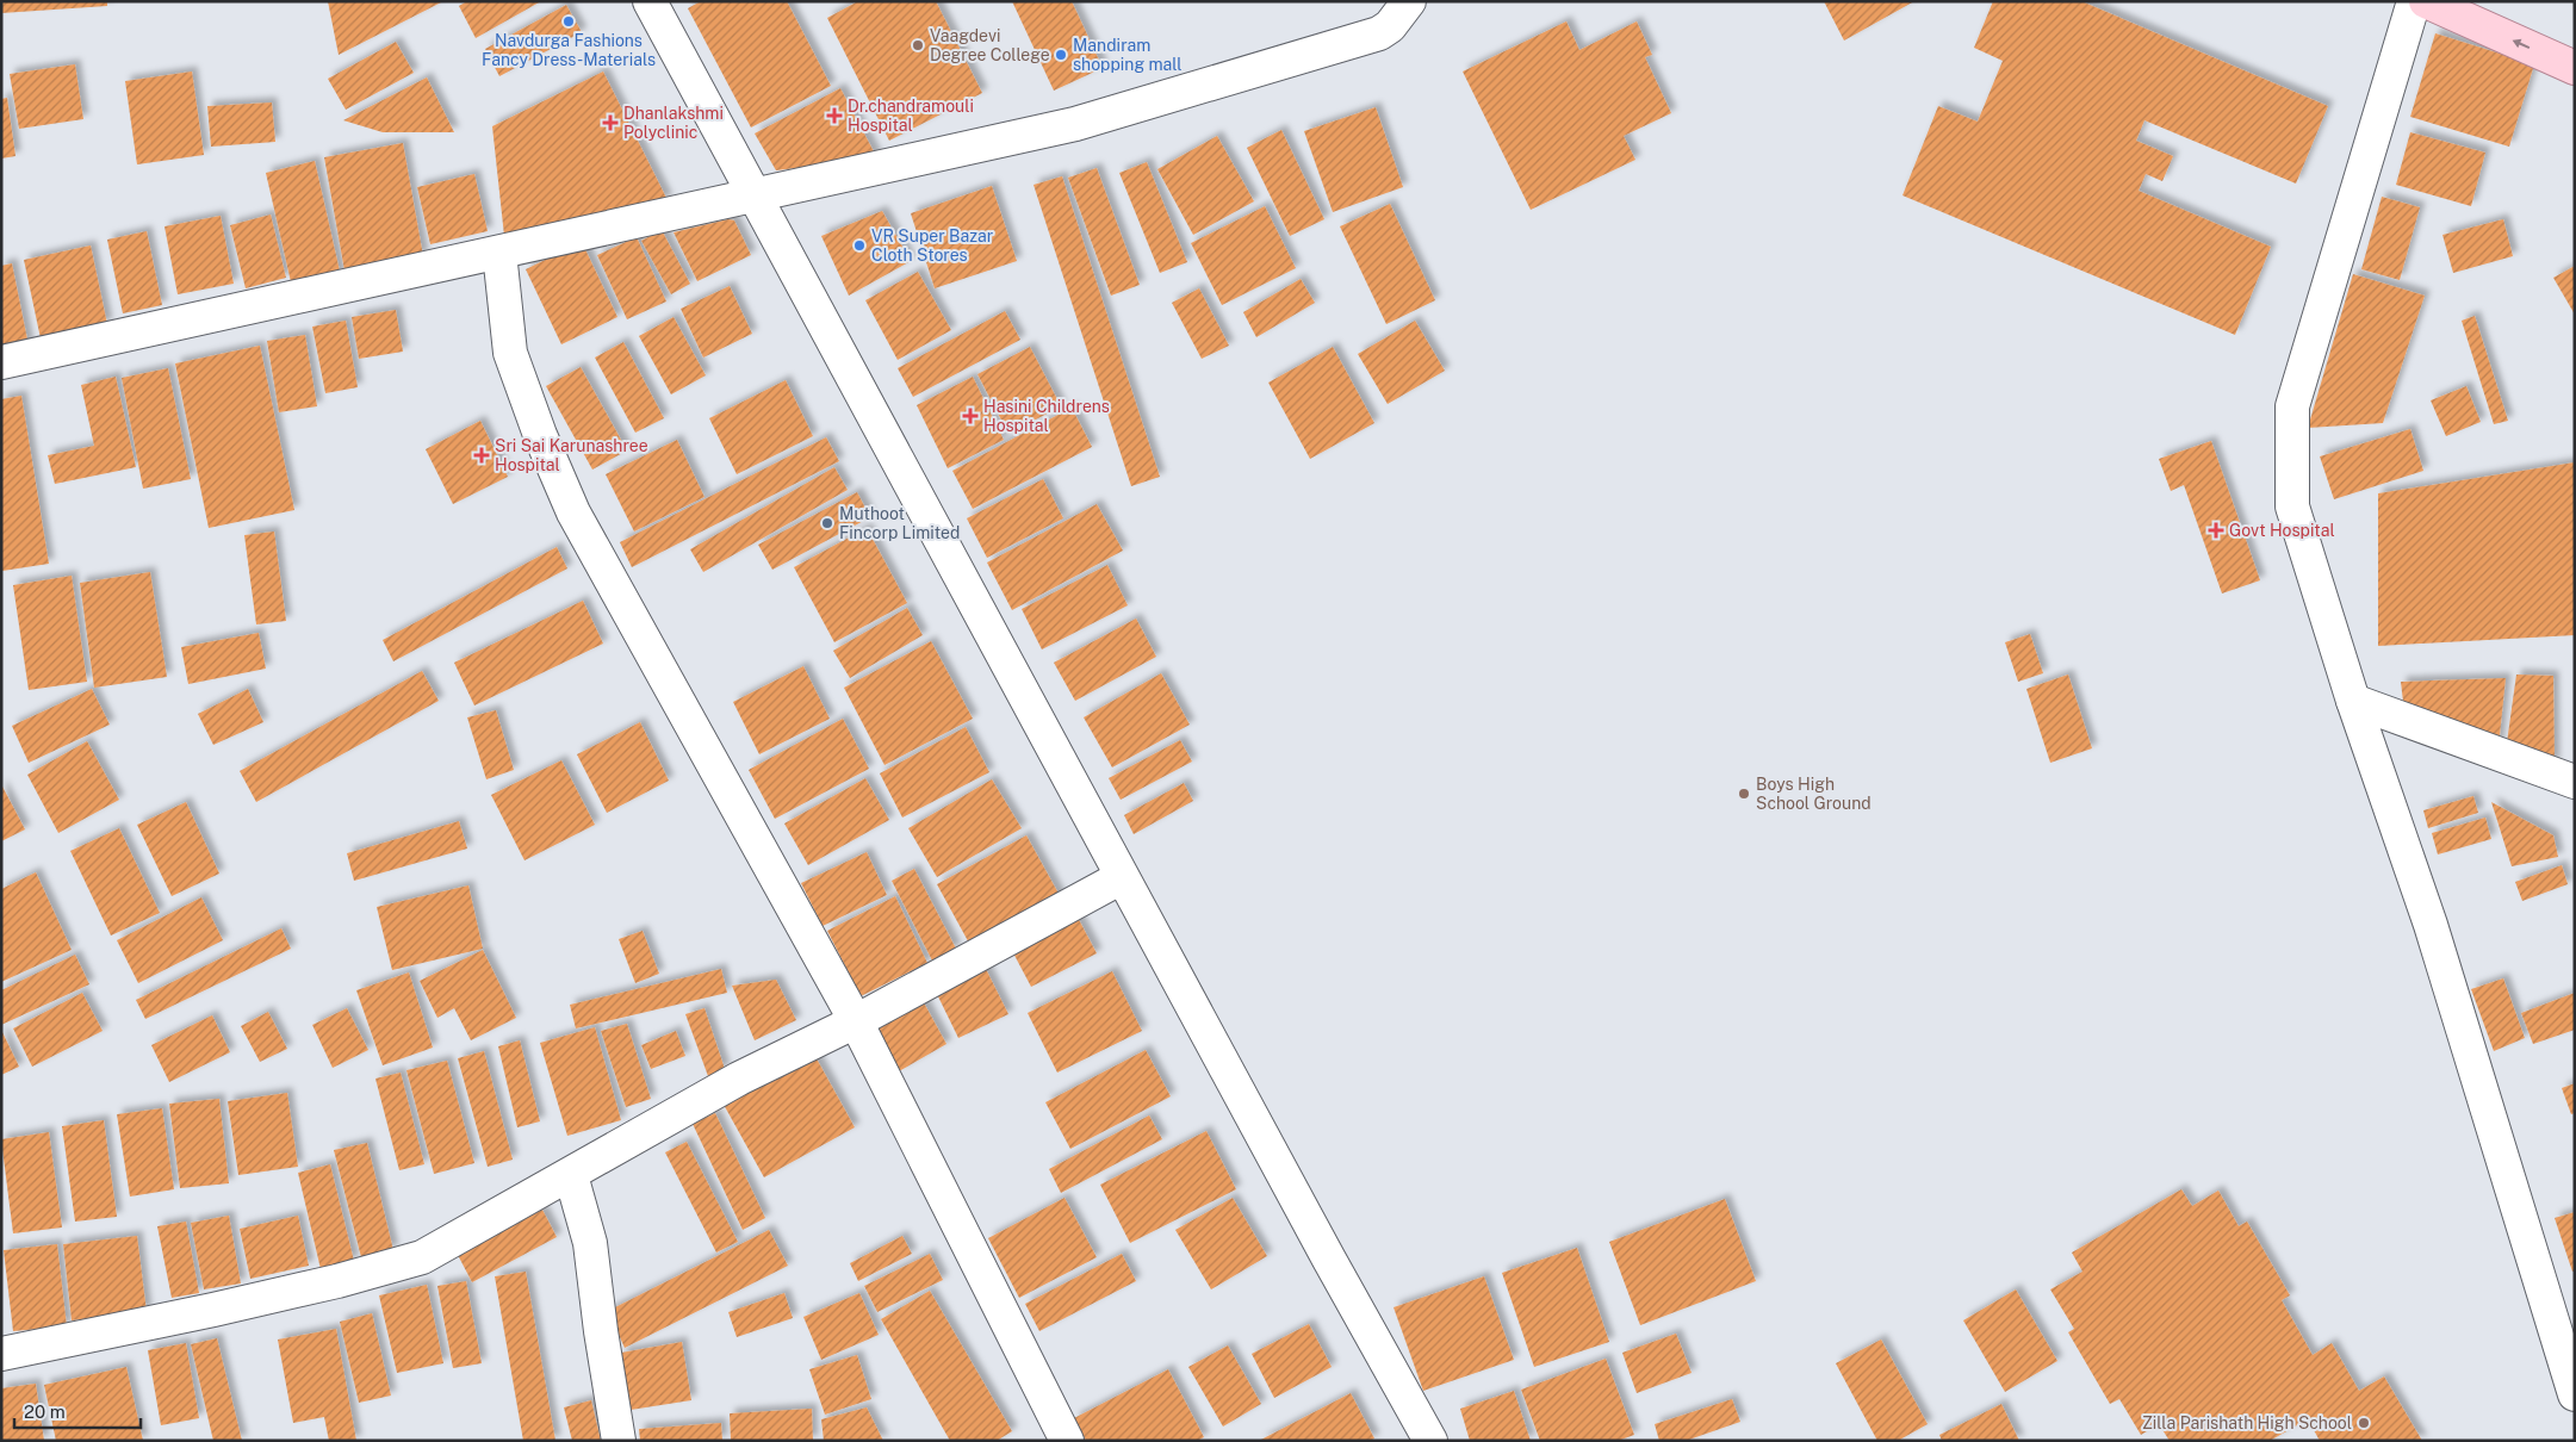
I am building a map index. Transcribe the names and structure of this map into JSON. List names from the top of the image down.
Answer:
{
  "places": {
    "other": [
      "Navdurga Fashions Fancy Dress-Materials",
      "Vaagdevi Degree College",
      "Mandiram shopping mall",
      "VR Super Bazar Cloth Stores",
      "Muthoot Fincorp Limited",
      "Boys High School Ground",
      "Zilla Parishath High School"
    ],
    "health": [
      "Dr.chandramouli Hospital",
      "Dhanlakshmi Polyclinic",
      "Hasini Childrens Hospital",
      "Sri Sai Karunashree Hospital",
      "Govt Hospital"
    ]
  },
  "scale_bar": "20 m"
}
